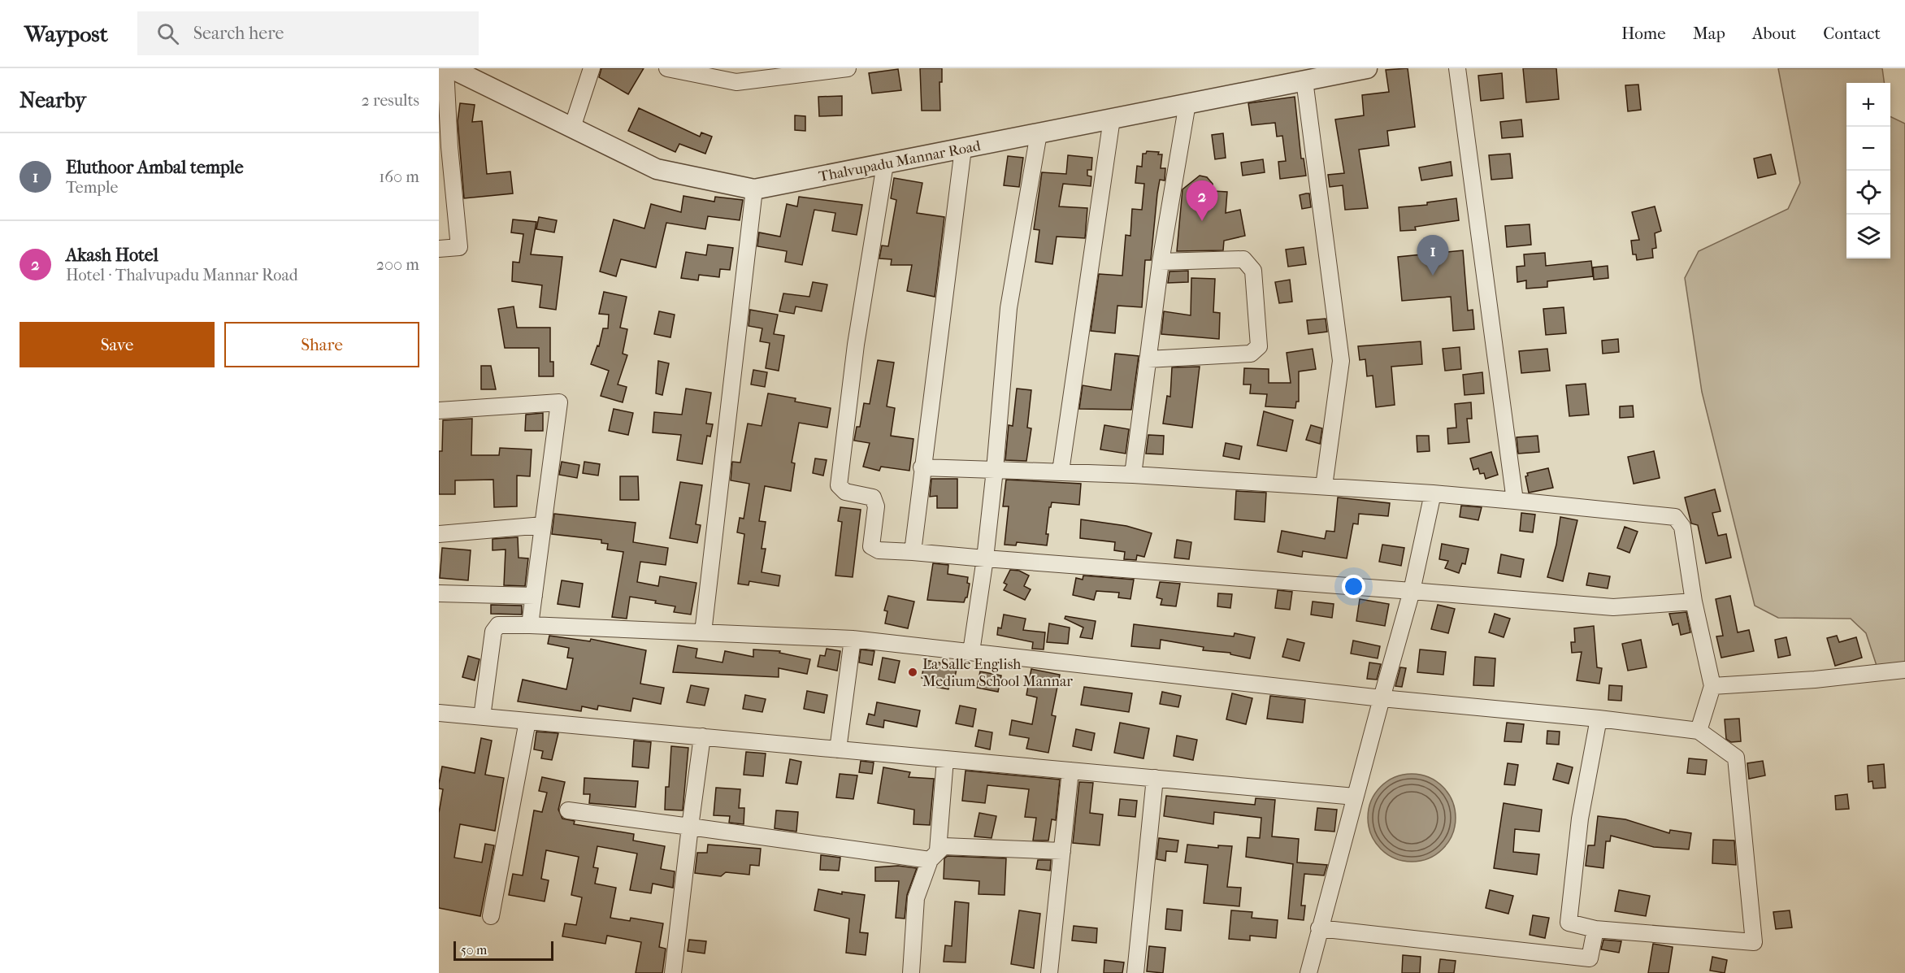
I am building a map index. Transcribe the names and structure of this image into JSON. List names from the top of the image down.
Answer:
{
  "streets": {
    "street": ["Thalvupadu Mannar Road"]
  },
  "places": ["La Salle English Medium School Mannar"],
  "scale_bar": "50 m",
  "page": {
    "header": "Waypost",
    "search": "Search here",
    "nav": [
      "Home",
      "Map",
      "About",
      "Contact"
    ],
    "heading": ["Nearby", "2 results"],
    "map_buttons": ["+", "−"],
    "list": [
      {
        "mark": "1",
        "name": "Eluthoor Ambal temple",
        "note": "Temple",
        "value": "160 m"
      },
      {
        "mark": "2",
        "name": "Akash Hotel",
        "note": "Hotel · Thalvupadu Mannar Road",
        "value": "200 m"
      }
    ],
    "pins": ["2", "1"],
    "buttons": ["Save", "Share"],
    "scale": "50 m"
  }
}
